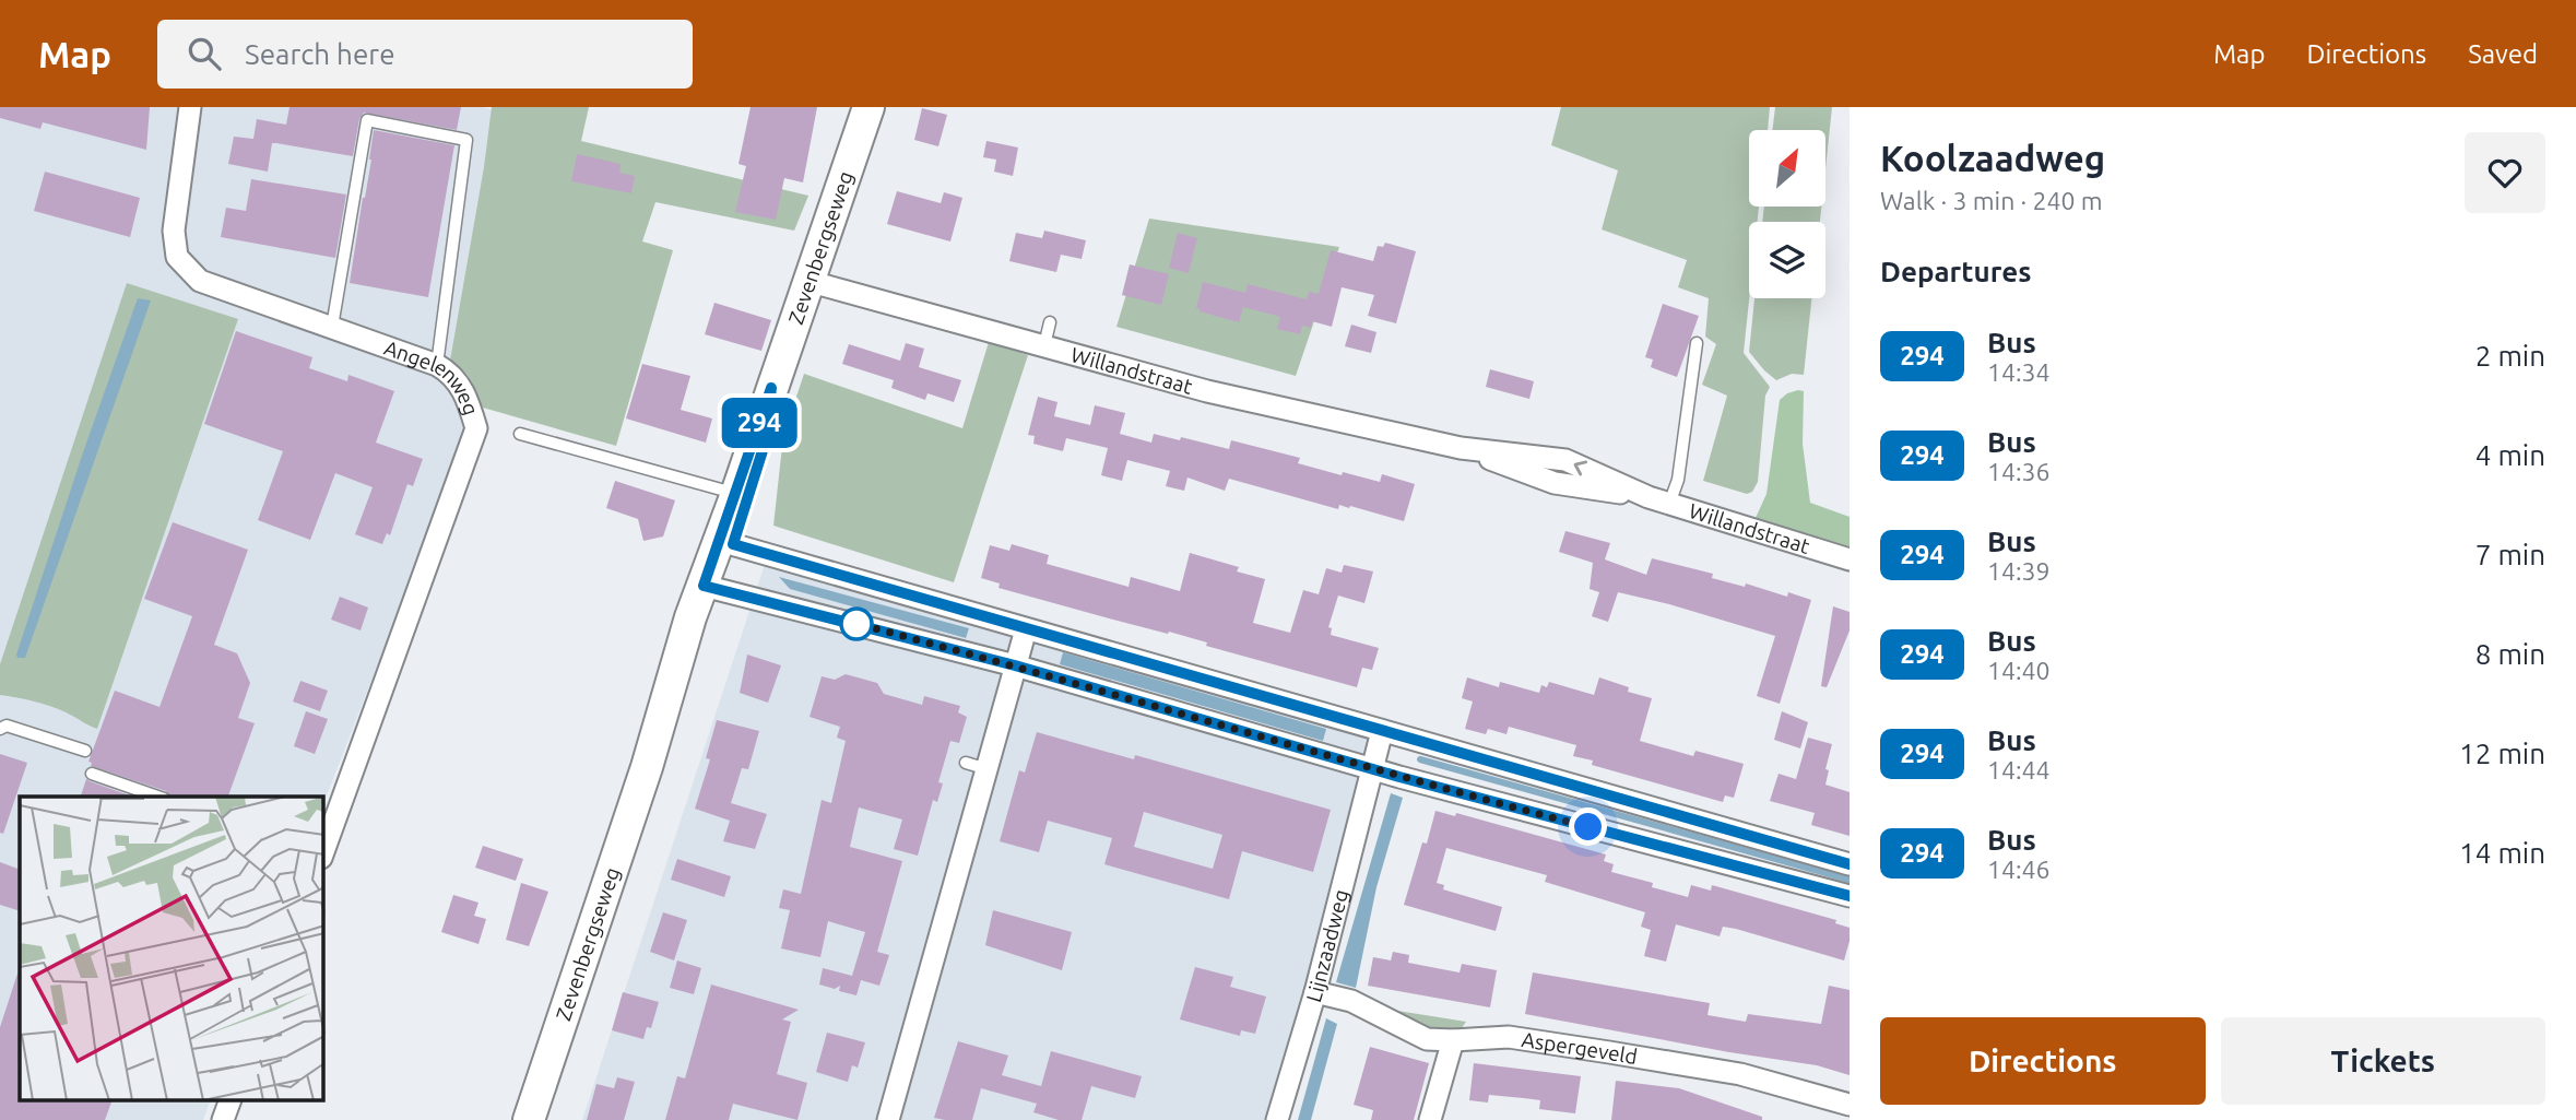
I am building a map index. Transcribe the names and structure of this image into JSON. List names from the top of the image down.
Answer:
{
  "streets": {
    "street": [
      "Zevenbergseweg",
      "Willandstraat",
      "Angelenweg",
      "Lijnzaadweg",
      "Aspergeveld"
    ]
  },
  "crossings": [
    ["Zevenbergseweg", "Willandstraat"],
    ["Lijnzaadweg", "Aspergeveld"]
  ],
  "lines": ["bus line 294"],
  "north": "top right",
  "page": {
    "header": "Map",
    "search": "Search here",
    "nav": ["Map", "Directions", "Saved"],
    "on_map": "294",
    "heading": [
      ["Koolzaadweg", "Walk · 3 min · 240 m"],
      "Departures"
    ],
    "list": [
      {
        "mark": "294",
        "name": "Bus",
        "note": "14:34",
        "value": "2 min"
      },
      {
        "mark": "294",
        "name": "Bus",
        "note": "14:36",
        "value": "4 min"
      },
      {
        "mark": "294",
        "name": "Bus",
        "note": "14:39",
        "value": "7 min"
      },
      {
        "mark": "294",
        "name": "Bus",
        "note": "14:40",
        "value": "8 min"
      },
      {
        "mark": "294",
        "name": "Bus",
        "note": "14:44",
        "value": "12 min"
      },
      {
        "mark": "294",
        "name": "Bus",
        "note": "14:46",
        "value": "14 min"
      }
    ],
    "buttons": ["Directions", "Tickets"]
  }
}
